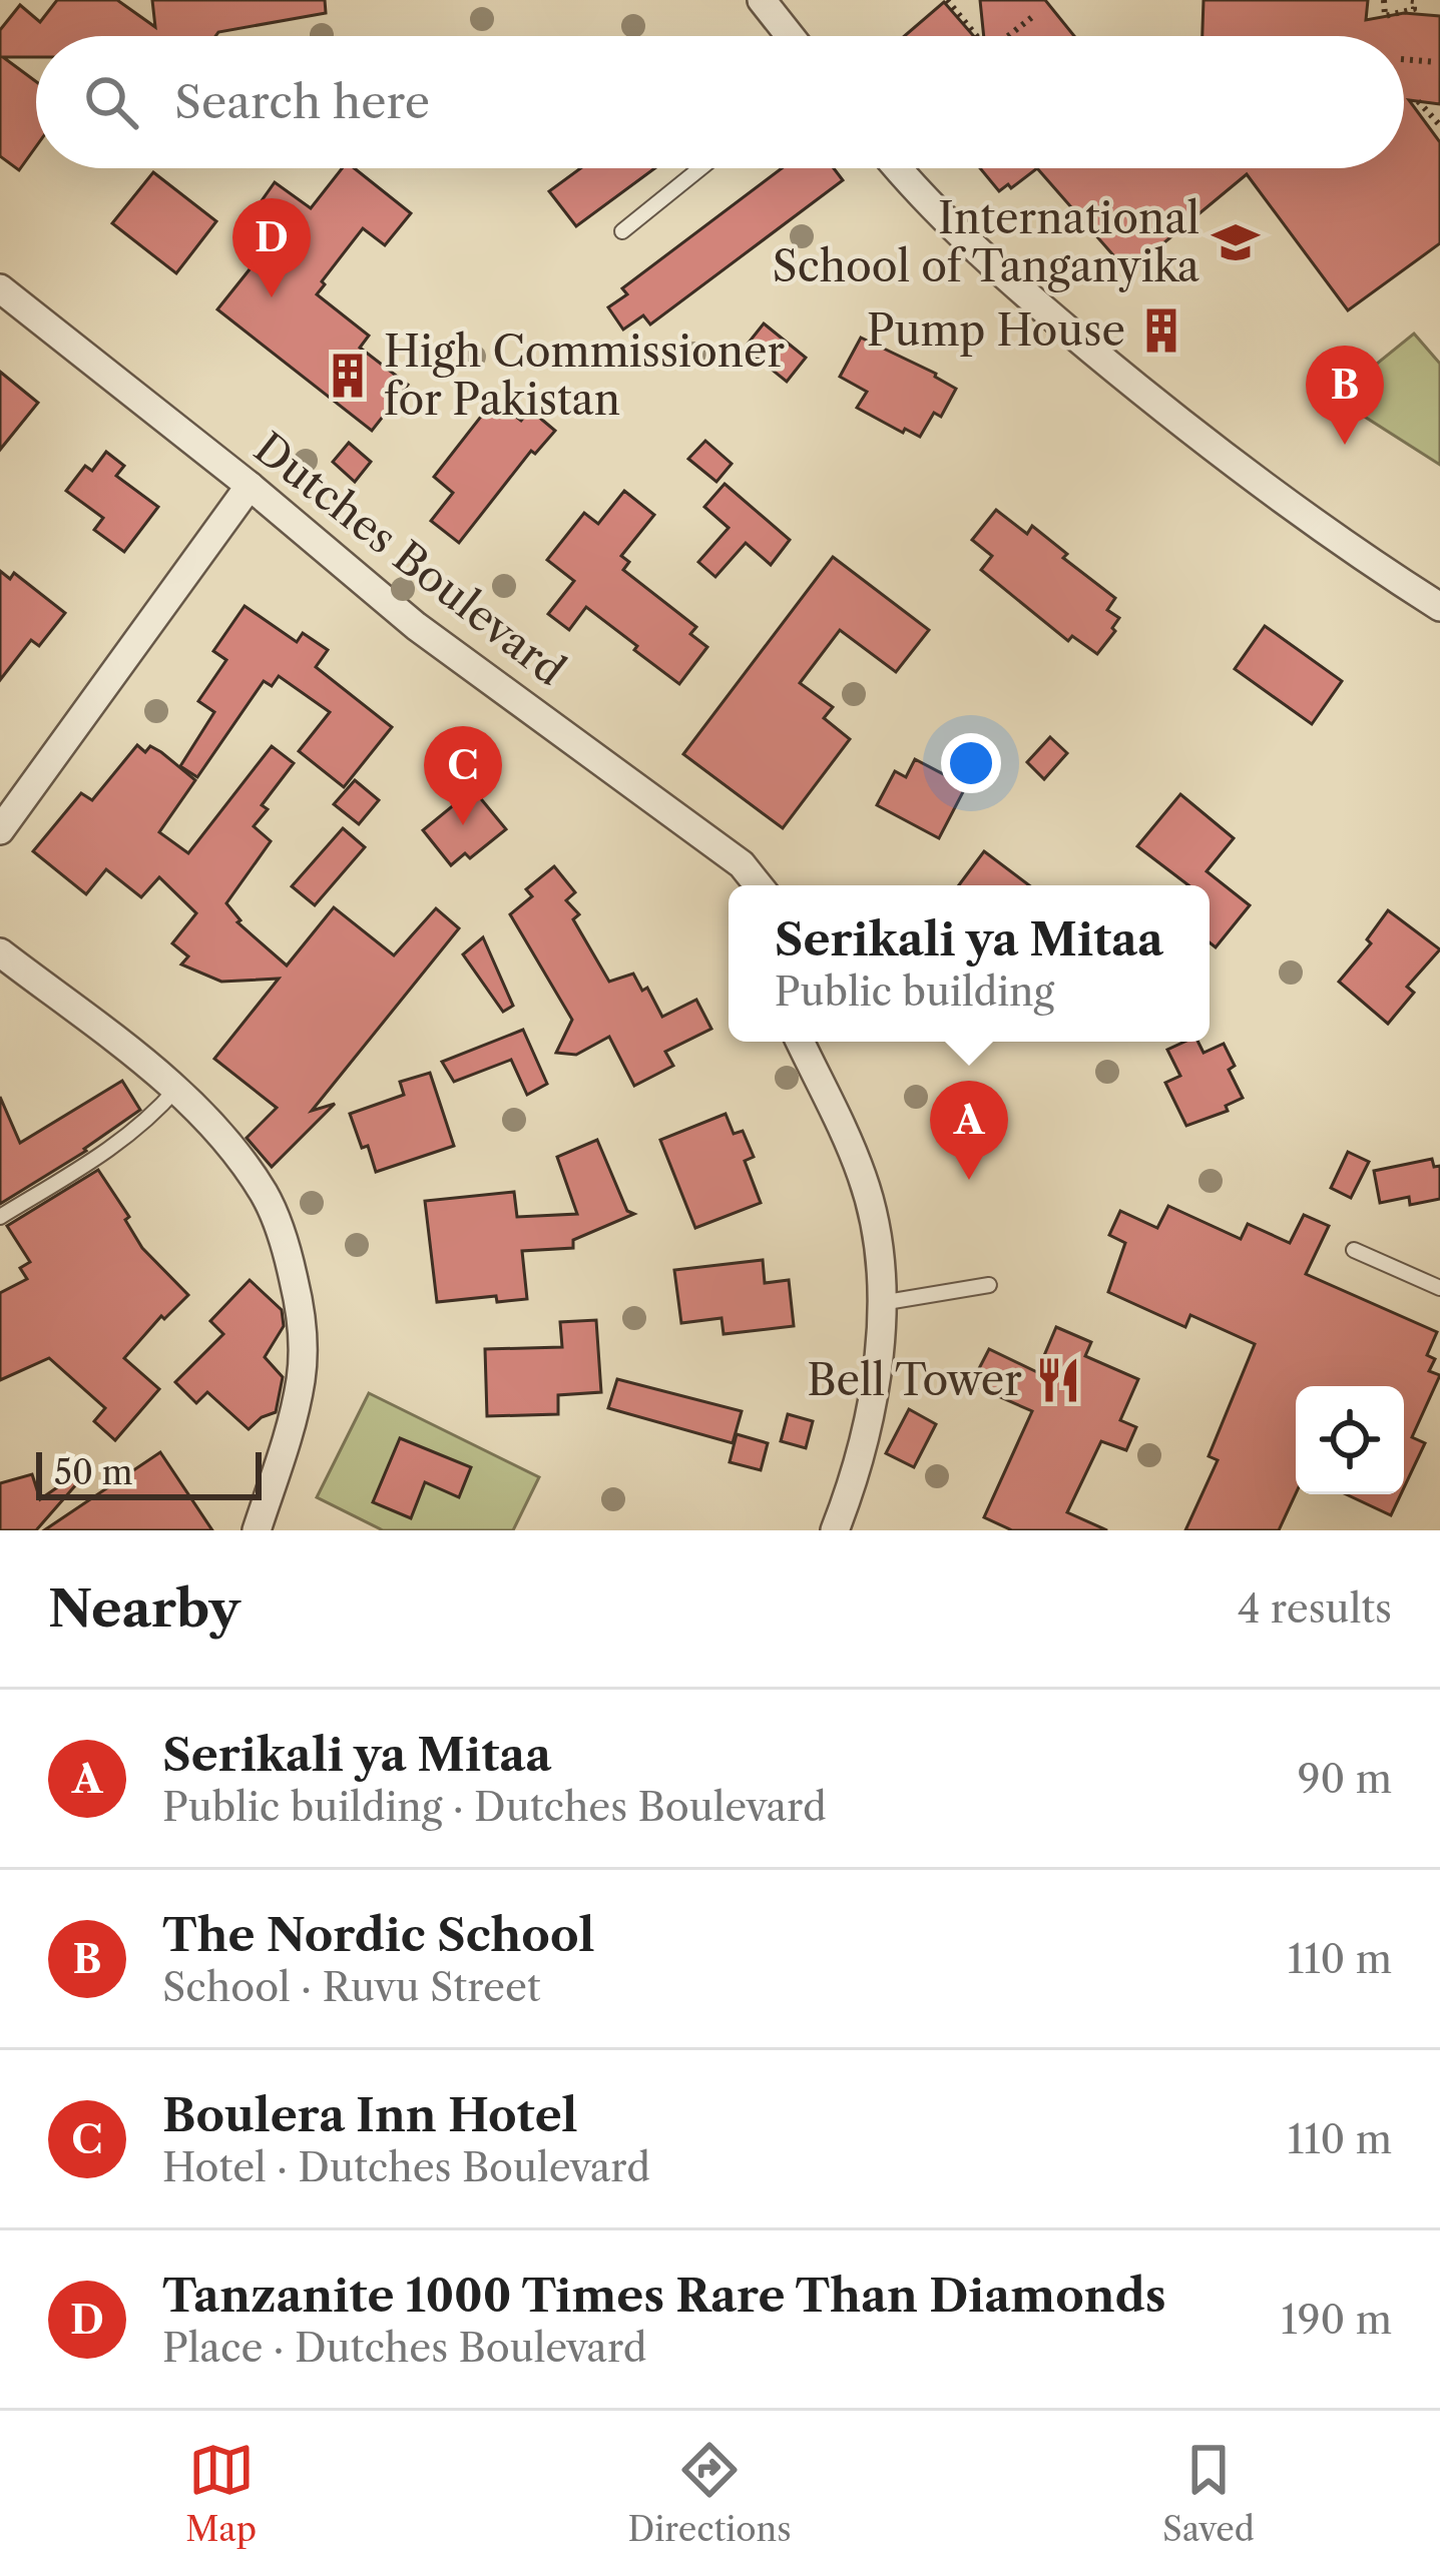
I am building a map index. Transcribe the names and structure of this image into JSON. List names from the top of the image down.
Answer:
{
  "streets": {
    "street": ["Dutches Boulevard"]
  },
  "places": {
    "school or university": ["International School of Tanganyika"],
    "building": ["Pump House", "High Commissioner for Pakistan"],
    "restaurant": ["Bell Tower"]
  },
  "scale_bar": "50 m",
  "page": {
    "search": "Search here",
    "pins": [
      "D",
      "B",
      "C",
      "A"
    ],
    "popup": ["Serikali ya Mitaa", "Public building"],
    "scale": "50 m",
    "heading": ["Nearby", "4 results"],
    "list": [
      {
        "mark": "A",
        "name": "Serikali ya Mitaa",
        "note": "Public building · Dutches Boulevard",
        "value": "90 m"
      },
      {
        "mark": "B",
        "name": "The Nordic School",
        "note": "School · Ruvu Street",
        "value": "110 m"
      },
      {
        "mark": "C",
        "name": "Boulera Inn Hotel",
        "note": "Hotel · Dutches Boulevard",
        "value": "110 m"
      },
      {
        "mark": "D",
        "name": "Tanzanite 1000 Times Rare Than Diamonds",
        "note": "Place · Dutches Boulevard",
        "value": "190 m"
      }
    ],
    "nav": ["Map", "Directions", "Saved"]
  }
}
